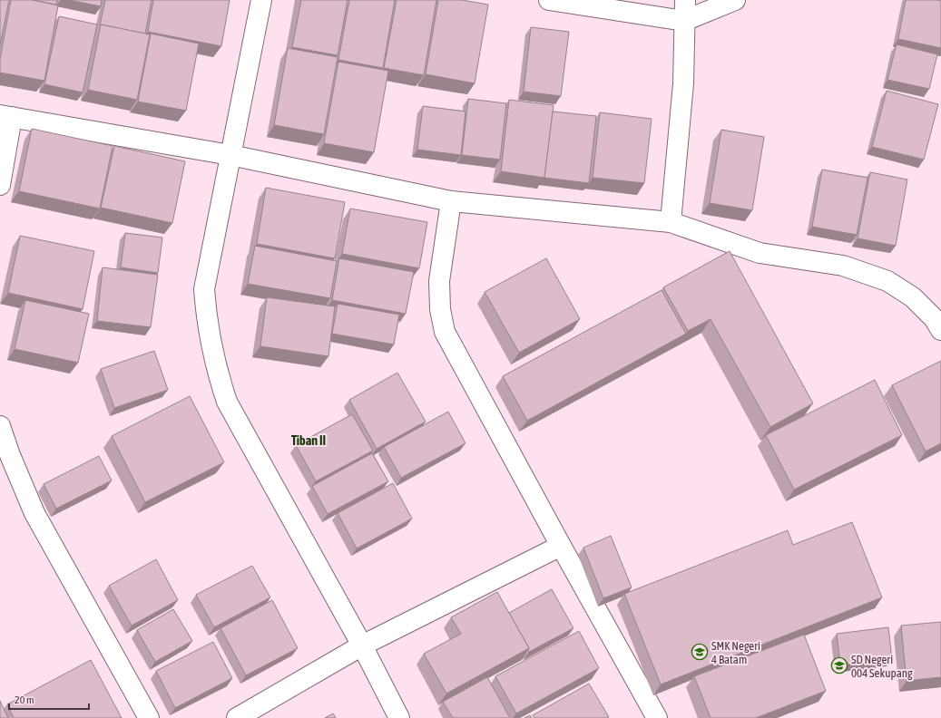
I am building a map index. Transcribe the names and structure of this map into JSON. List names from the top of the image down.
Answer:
{
  "districts": ["Tiban II"],
  "places": {
    "school or university": ["SMK Negeri 4 Batam", "SD Negeri 004 Sekupang"]
  },
  "scale_bar": "20 m"
}
